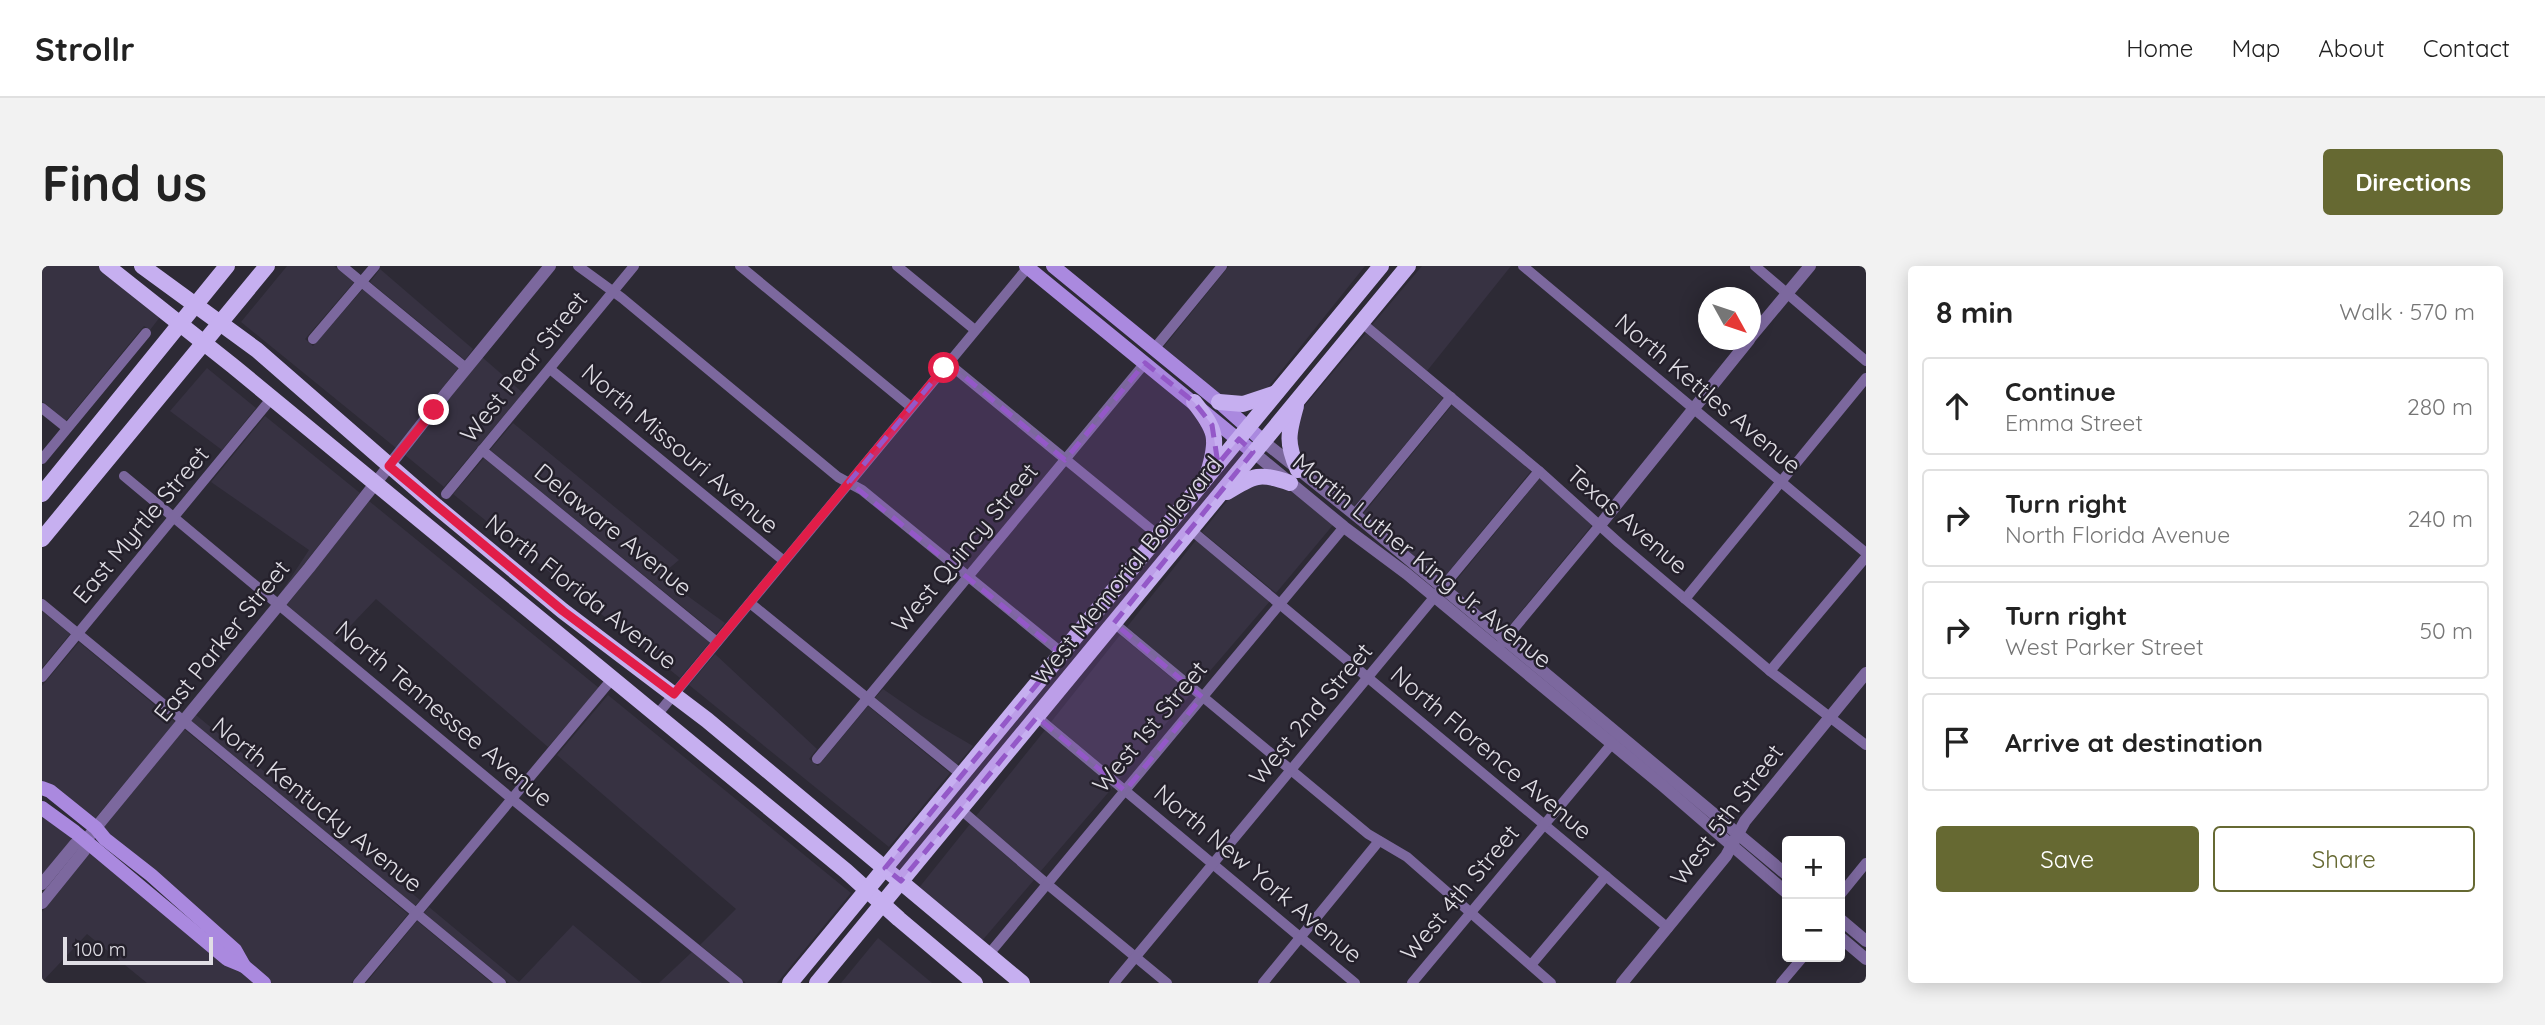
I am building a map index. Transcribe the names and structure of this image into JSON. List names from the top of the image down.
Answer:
{
  "streets": {
    "main road": ["Martin Luther King Jr. Avenue", "West Memorial Boulevard", "North Florida Avenue"],
    "street": [
      "West Pear Street",
      "North Kettles Avenue",
      "North Missouri Avenue",
      "Texas Avenue",
      "East Myrtle Street",
      "Delaware Avenue",
      "West Quincy Street",
      "East Parker Street",
      "North Tennessee Avenue",
      "West 2nd Street",
      "West 1st Street",
      "North Florence Avenue",
      "North Kentucky Avenue",
      "West 5th Street",
      "North New York Avenue",
      "West 4th Street"
    ]
  },
  "crossings": [
    ["West Pear Street", "North Missouri Avenue"],
    ["West Pear Street", "Delaware Avenue"],
    ["Texas Avenue", "West Memorial Boulevard"],
    ["Texas Avenue", "West 2nd Street"],
    ["Texas Avenue", "West 5th Street"],
    ["East Myrtle Street", "North Florida Avenue"],
    ["East Myrtle Street", "North Tennessee Avenue"],
    ["East Myrtle Street", "North Kentucky Avenue"],
    ["West Quincy Street", "Martin Luther King Jr. Avenue"],
    ["Martin Luther King Jr. Avenue", "West Memorial Boulevard"],
    ["Martin Luther King Jr. Avenue", "West 2nd Street"],
    ["Martin Luther King Jr. Avenue", "West 1st Street"],
    ["Martin Luther King Jr. Avenue", "West 5th Street"],
    ["Martin Luther King Jr. Avenue", "West 4th Street"],
    ["West Memorial Boulevard", "North Florida Avenue"],
    ["West Memorial Boulevard", "North Florence Avenue"],
    ["West Memorial Boulevard", "North New York Avenue"],
    ["North Florida Avenue", "East Parker Street"],
    ["North Florida Avenue", "West 1st Street"],
    ["East Parker Street", "North Tennessee Avenue"],
    ["East Parker Street", "North Kentucky Avenue"],
    ["West 2nd Street", "North Florence Avenue"],
    ["West 2nd Street", "North New York Avenue"],
    ["West 1st Street", "North Florence Avenue"],
    ["West 1st Street", "North New York Avenue"],
    ["North Florence Avenue", "West 5th Street"],
    ["North Florence Avenue", "West 4th Street"]
  ],
  "scale_bar": "100 m",
  "north": "bottom right",
  "page": {
    "header": "Strollr",
    "nav": [
      "Home",
      "Map",
      "About",
      "Contact"
    ],
    "buttons": [
      "Directions",
      ["Save", "Share"]
    ],
    "title": "Find us",
    "heading": ["8 min", "Walk · 570 m"],
    "list": [
      ["Continue", "Emma Street", "280 m"],
      ["Turn right", "North Florida Avenue", "240 m"],
      ["Turn right", "West Parker Street", "50 m"],
      "Arrive at destination"
    ],
    "map_buttons": ["+", "−"],
    "scale": "100 m"
  }
}
